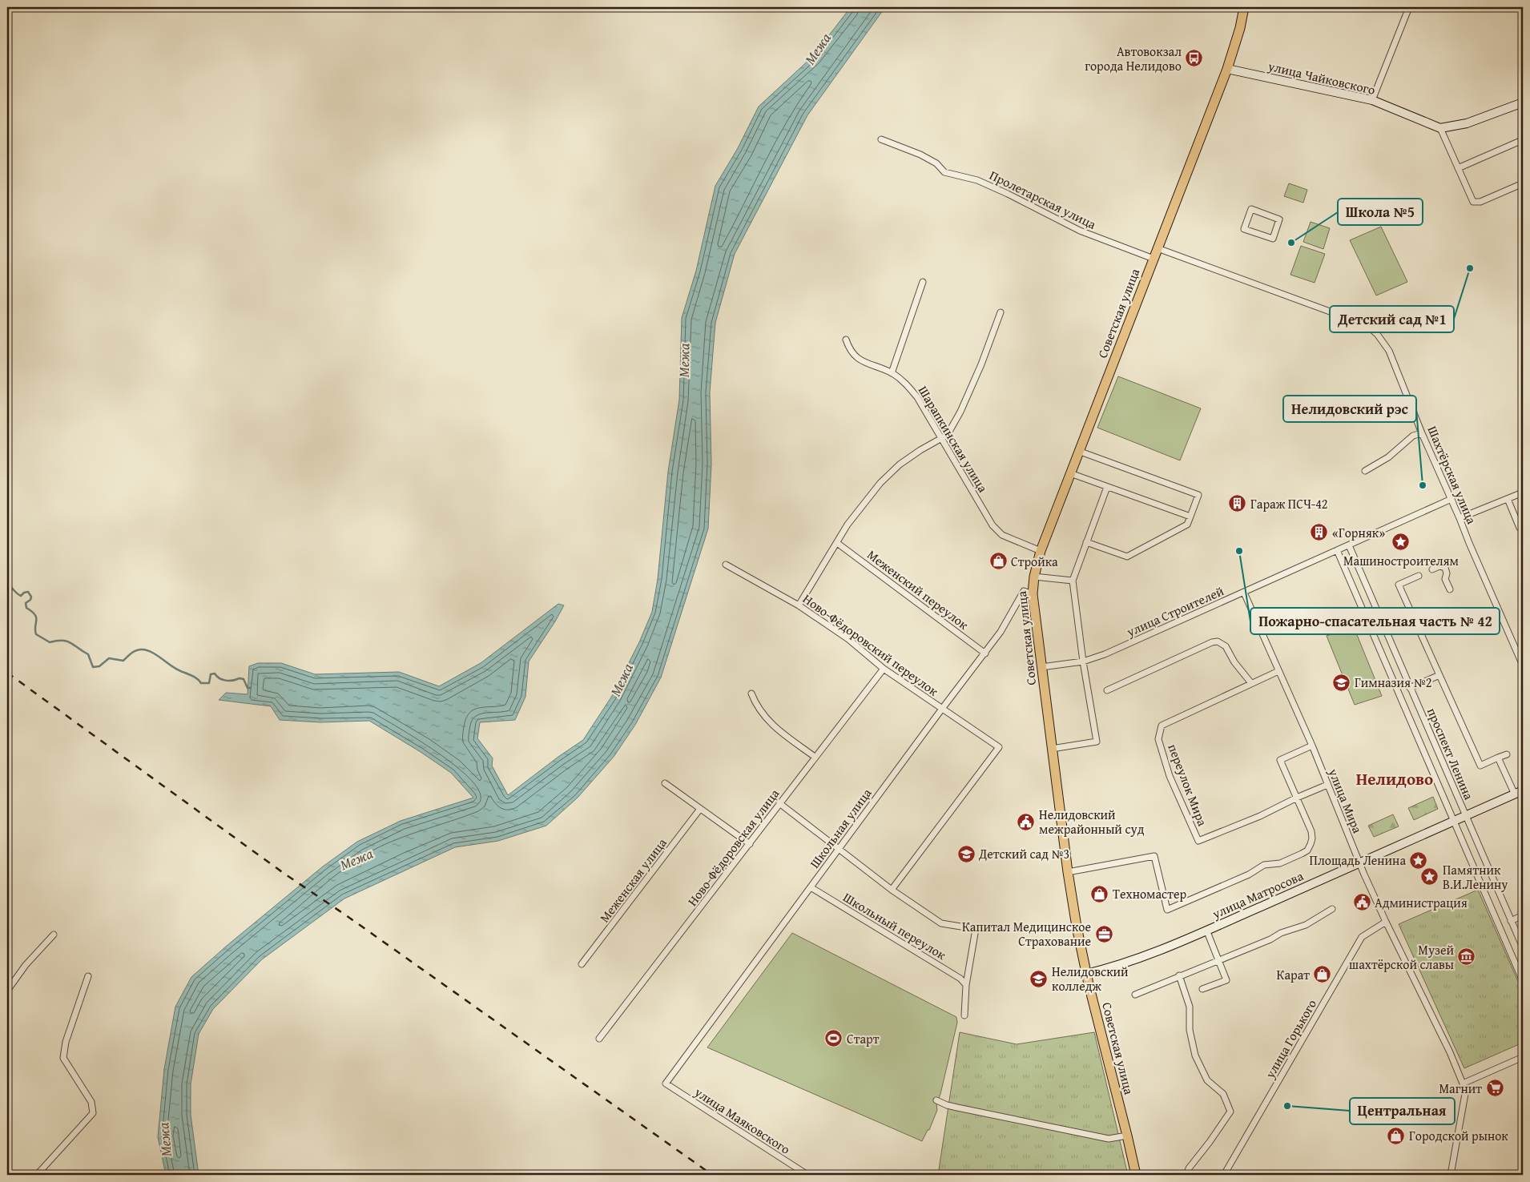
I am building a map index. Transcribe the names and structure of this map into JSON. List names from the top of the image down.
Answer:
{
  "streets": {
    "main road": ["улица Чайковского", "Советская улица", "улица Матросова"],
    "street": [
      "Пролетарская улица",
      "Шарапкинская улица",
      "Шахтёрская улица",
      "Меженский переулок",
      "улица Строителей",
      "Ново-Фёдоровский переулок",
      "проспект Ленина",
      "переулок Мира",
      "улица Мира",
      "Школьная улица",
      "Ново-Фёдоровская улица",
      "Меженская улица",
      "Школьный переулок",
      "улица Горького",
      "улица Маяковского"
    ]
  },
  "crossings": [
    ["улица Чайковского", "Советская улица"],
    ["Пролетарская улица", "Советская улица"],
    ["Советская улица", "Шарапкинская улица"],
    ["Советская улица", "Шахтёрская улица"],
    ["Советская улица", "улица Строителей"],
    ["Советская улица", "Школьная улица"],
    ["Советская улица", "улица Матросова"],
    ["Шахтёрская улица", "улица Строителей"],
    ["Меженский переулок", "Школьная улица"],
    ["улица Строителей", "проспект Ленина"],
    ["улица Строителей", "улица Мира"],
    ["Ново-Фёдоровский переулок", "Школьная улица"],
    ["Ново-Фёдоровский переулок", "Ново-Фёдоровская улица"],
    ["Ново-Фёдоровский переулок", "Школьный переулок"],
    ["проспект Ленина", "улица Матросова"],
    ["переулок Мира", "улица Мира"],
    ["улица Мира", "улица Матросова"],
    ["улица Мира", "улица Горького"],
    ["Школьная улица", "Школьный переулок"],
    ["Школьная улица", "улица Маяковского"],
    ["Ново-Фёдоровская улица", "Школьный переулок"]
  ],
  "districts": ["Нелидово"],
  "water": ["Межа"],
  "places": {
    "bus stop": ["Автовокзал города Нелидово"],
    "other": [
      "Школа №5",
      "Детский сад №1",
      "Нелидовский рэс",
      "Пожарно-спасательная часть № 42",
      "Центральная"
    ],
    "building": ["Гараж ПСЧ-42", "«Горняк»"],
    "place": ["Машиностроителям", "Площадь Ленина", "Памятник В.И.Ленину"],
    "shop": [
      "Стройка",
      "Техномастер",
      "Карат",
      "Городской рынок"
    ],
    "school or university": ["Гимназия №2", "Детский сад №3", "Нелидовский колледж"],
    "public building": ["Нелидовский межрайонный суд", "Администрация"],
    "office": ["Капитал Медицинское Страхование"],
    "museum": ["Музей шахтёрской славы"],
    "sports": ["Старт"],
    "supermarket": ["Магнит"]
  }
}
